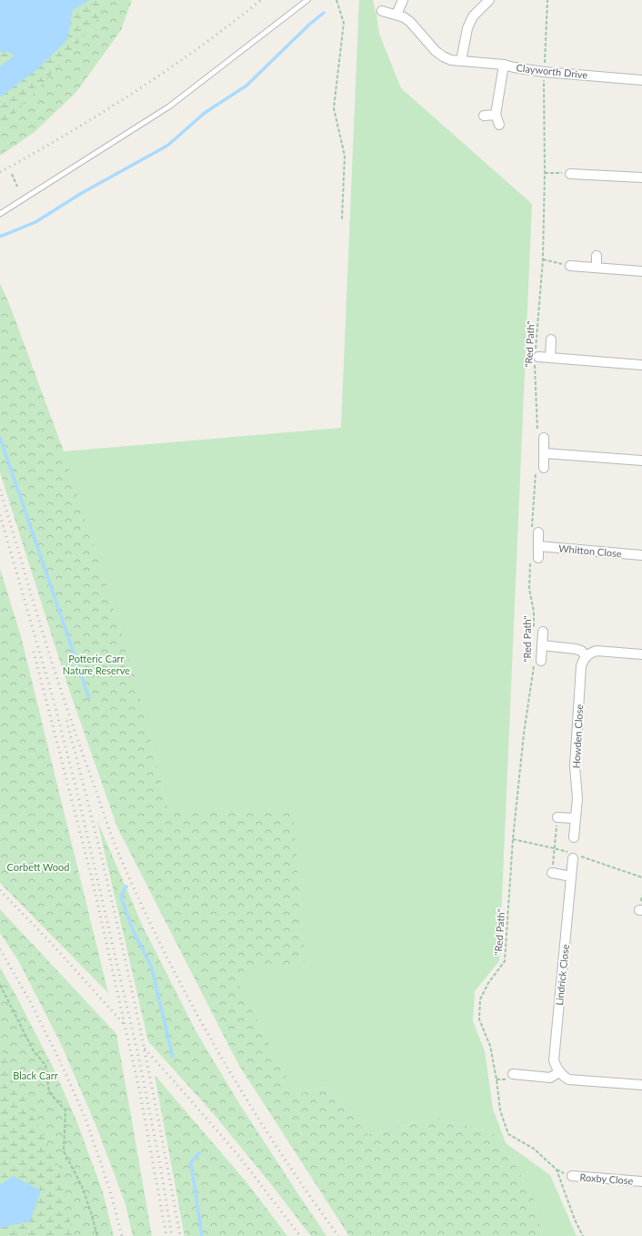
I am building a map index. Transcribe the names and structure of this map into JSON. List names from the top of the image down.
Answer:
{
  "streets": {
    "street": [
      "Clayworth Drive",
      "Whitton Close",
      "Howden Close",
      "Lindrick Close",
      "Roxby Close"
    ],
    "path": ["\"Red Path\""]
  },
  "crossings": [
    ["Clayworth Drive", "\"Red Path\""]
  ],
  "parks": ["Potteric Carr Nature Reserve", "Corbett Wood", "Black Carr"]
}
